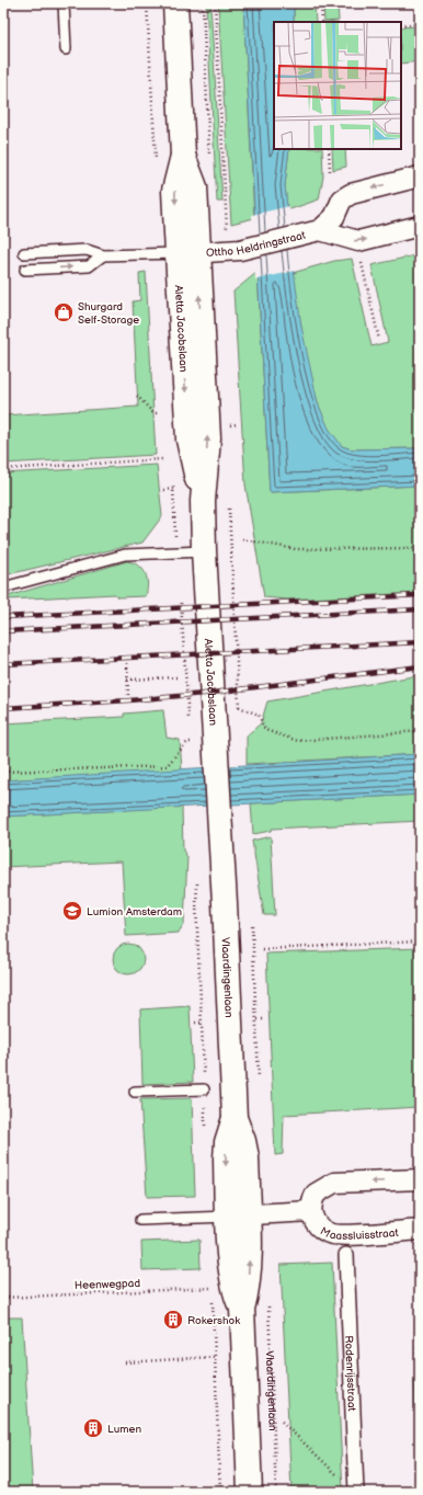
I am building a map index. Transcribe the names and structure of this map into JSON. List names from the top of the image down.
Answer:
{
  "streets": {
    "street": [
      "Ottho Heldringstraat",
      "Aletta Jacobslaan",
      "Vlaardingenlaan",
      "Maassluisstraat",
      "Rodenrijsstraat"
    ],
    "path": ["Heenwegpad"]
  },
  "crossings": [
    ["Ottho Heldringstraat", "Aletta Jacobslaan"],
    ["Aletta Jacobslaan", "Vlaardingenlaan"],
    ["Vlaardingenlaan", "Maassluisstraat"]
  ],
  "one_way": ["Maassluisstraat"],
  "places": {
    "shop": ["Shurgard Self-Storage"],
    "school or university": ["Lumion Amsterdam"],
    "building": ["Rokershok", "Lumen"]
  }
}
